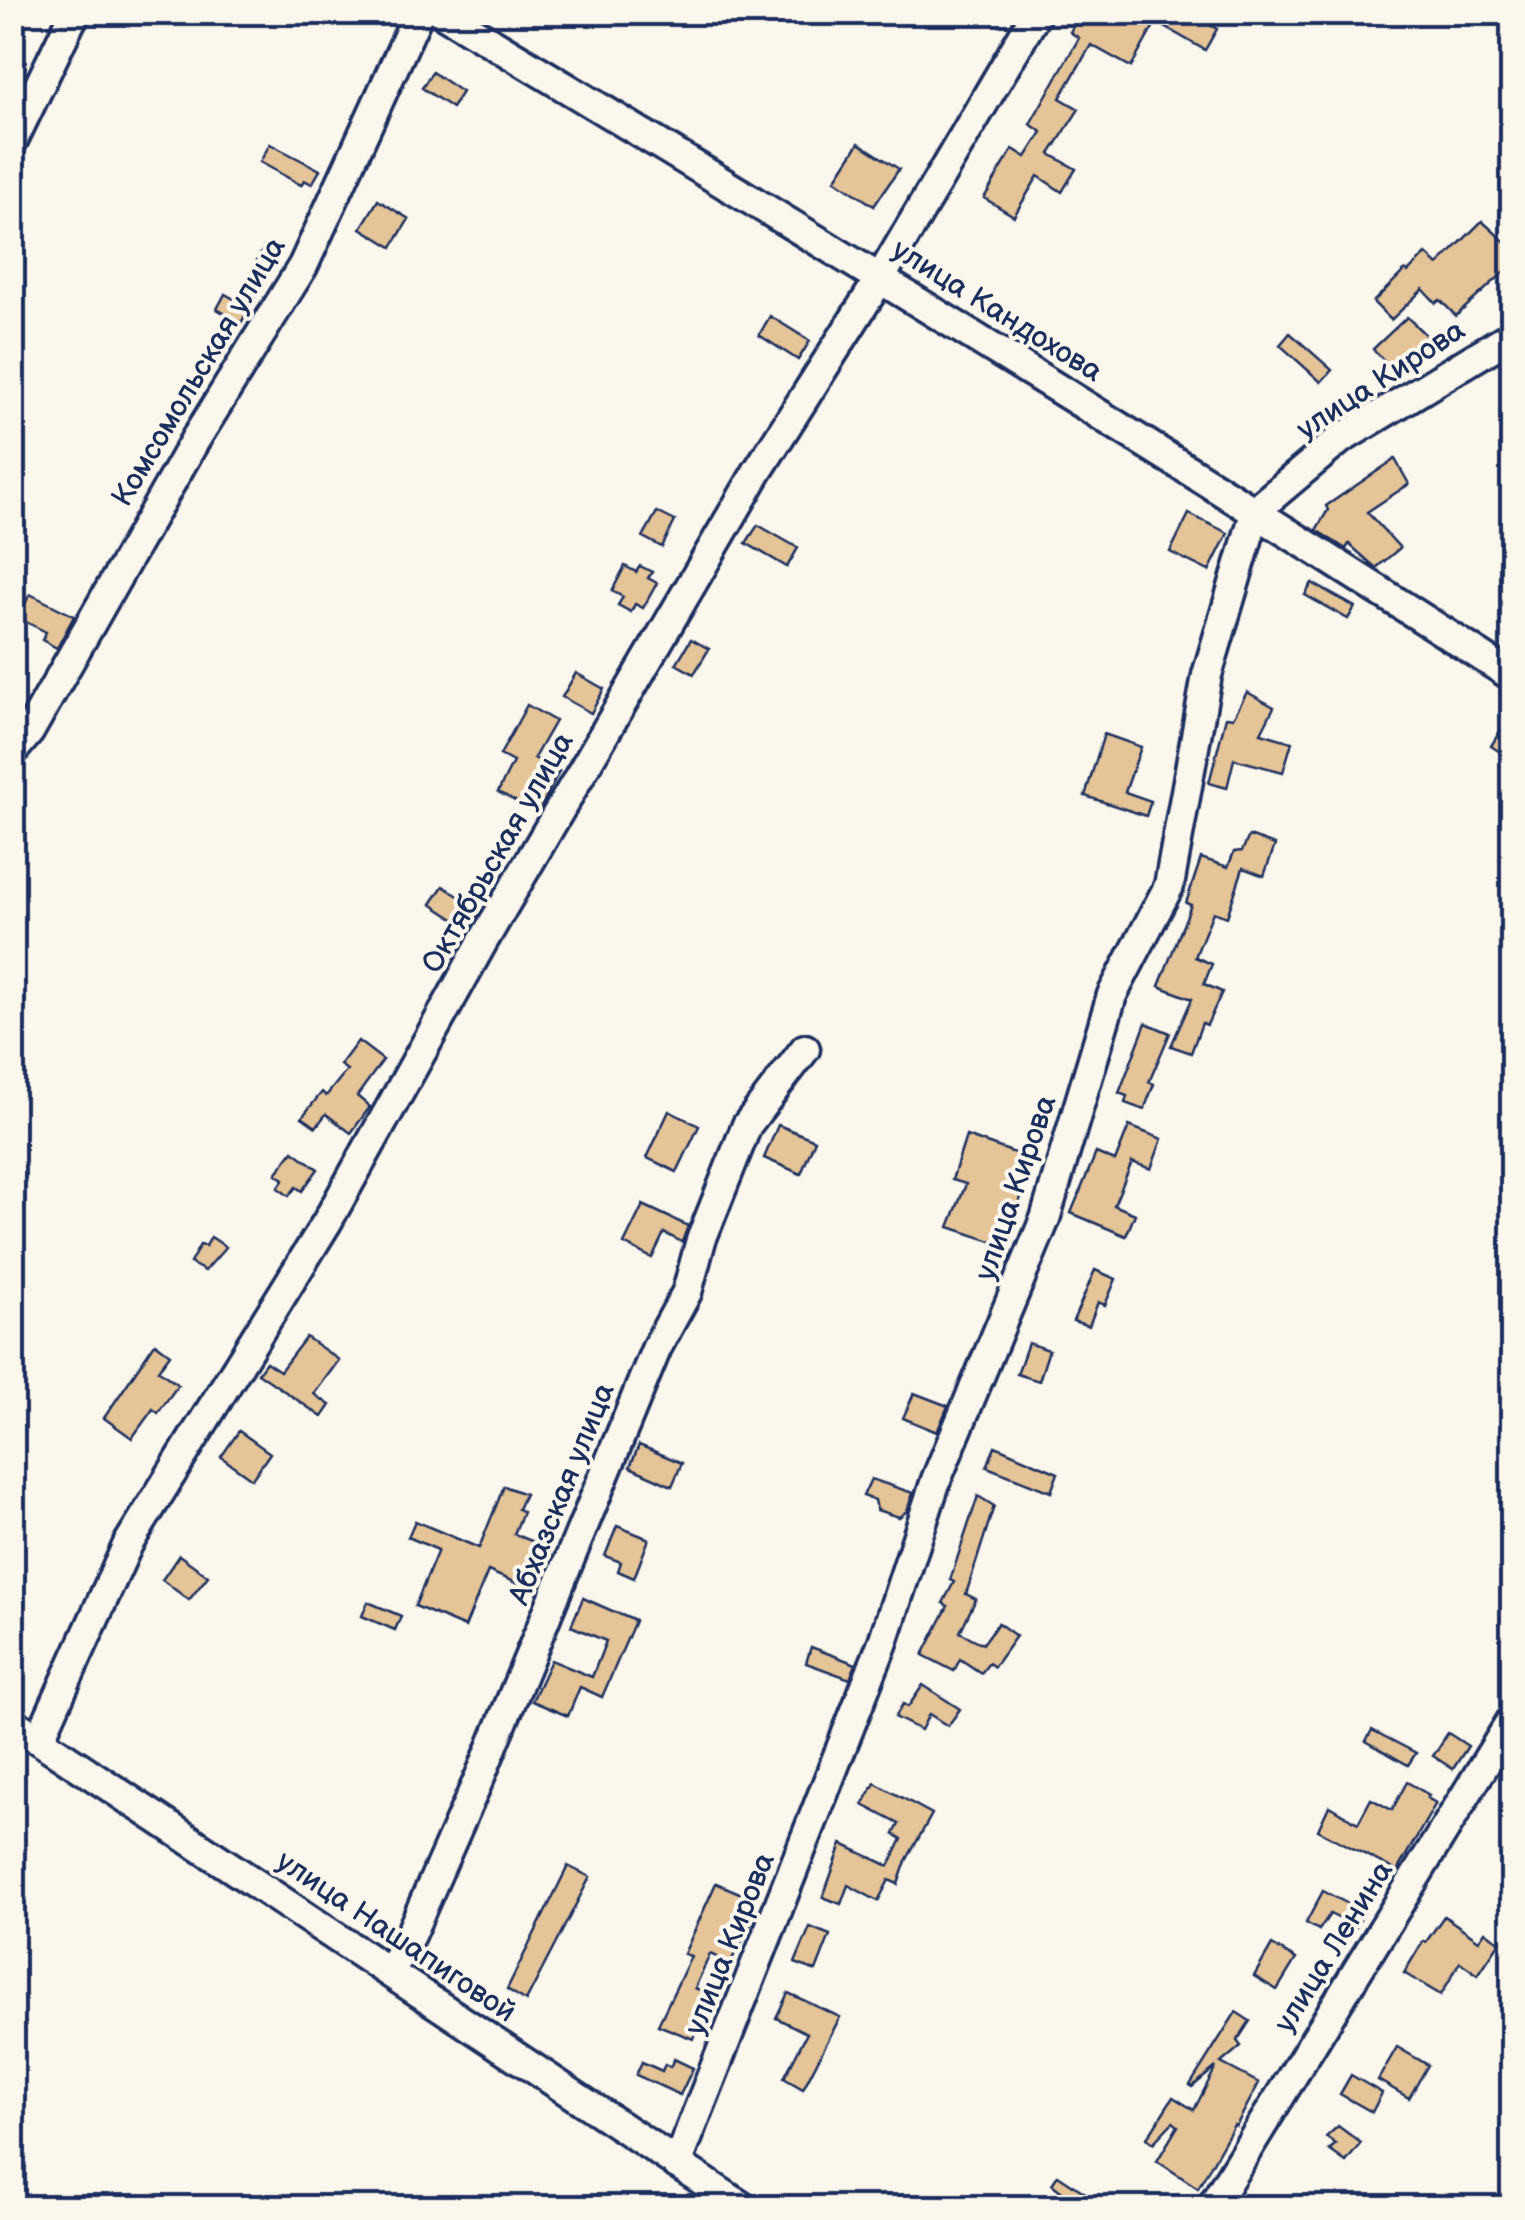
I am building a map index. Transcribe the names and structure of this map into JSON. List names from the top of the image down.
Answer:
{
  "streets": {
    "street": [
      "улица Кандохова",
      "Комсомольская улица",
      "улица Кирова",
      "Октябрьская улица",
      "Абхазская улица",
      "улица Нашапиговой",
      "улица Ленина"
    ]
  },
  "crossings": [
    ["улица Кандохова", "улица Кирова"],
    ["улица Кандохова", "Октябрьская улица"],
    ["улица Кирова", "улица Нашапиговой"],
    ["Октябрьская улица", "улица Нашапиговой"],
    ["Абхазская улица", "улица Нашапиговой"]
  ]
}
